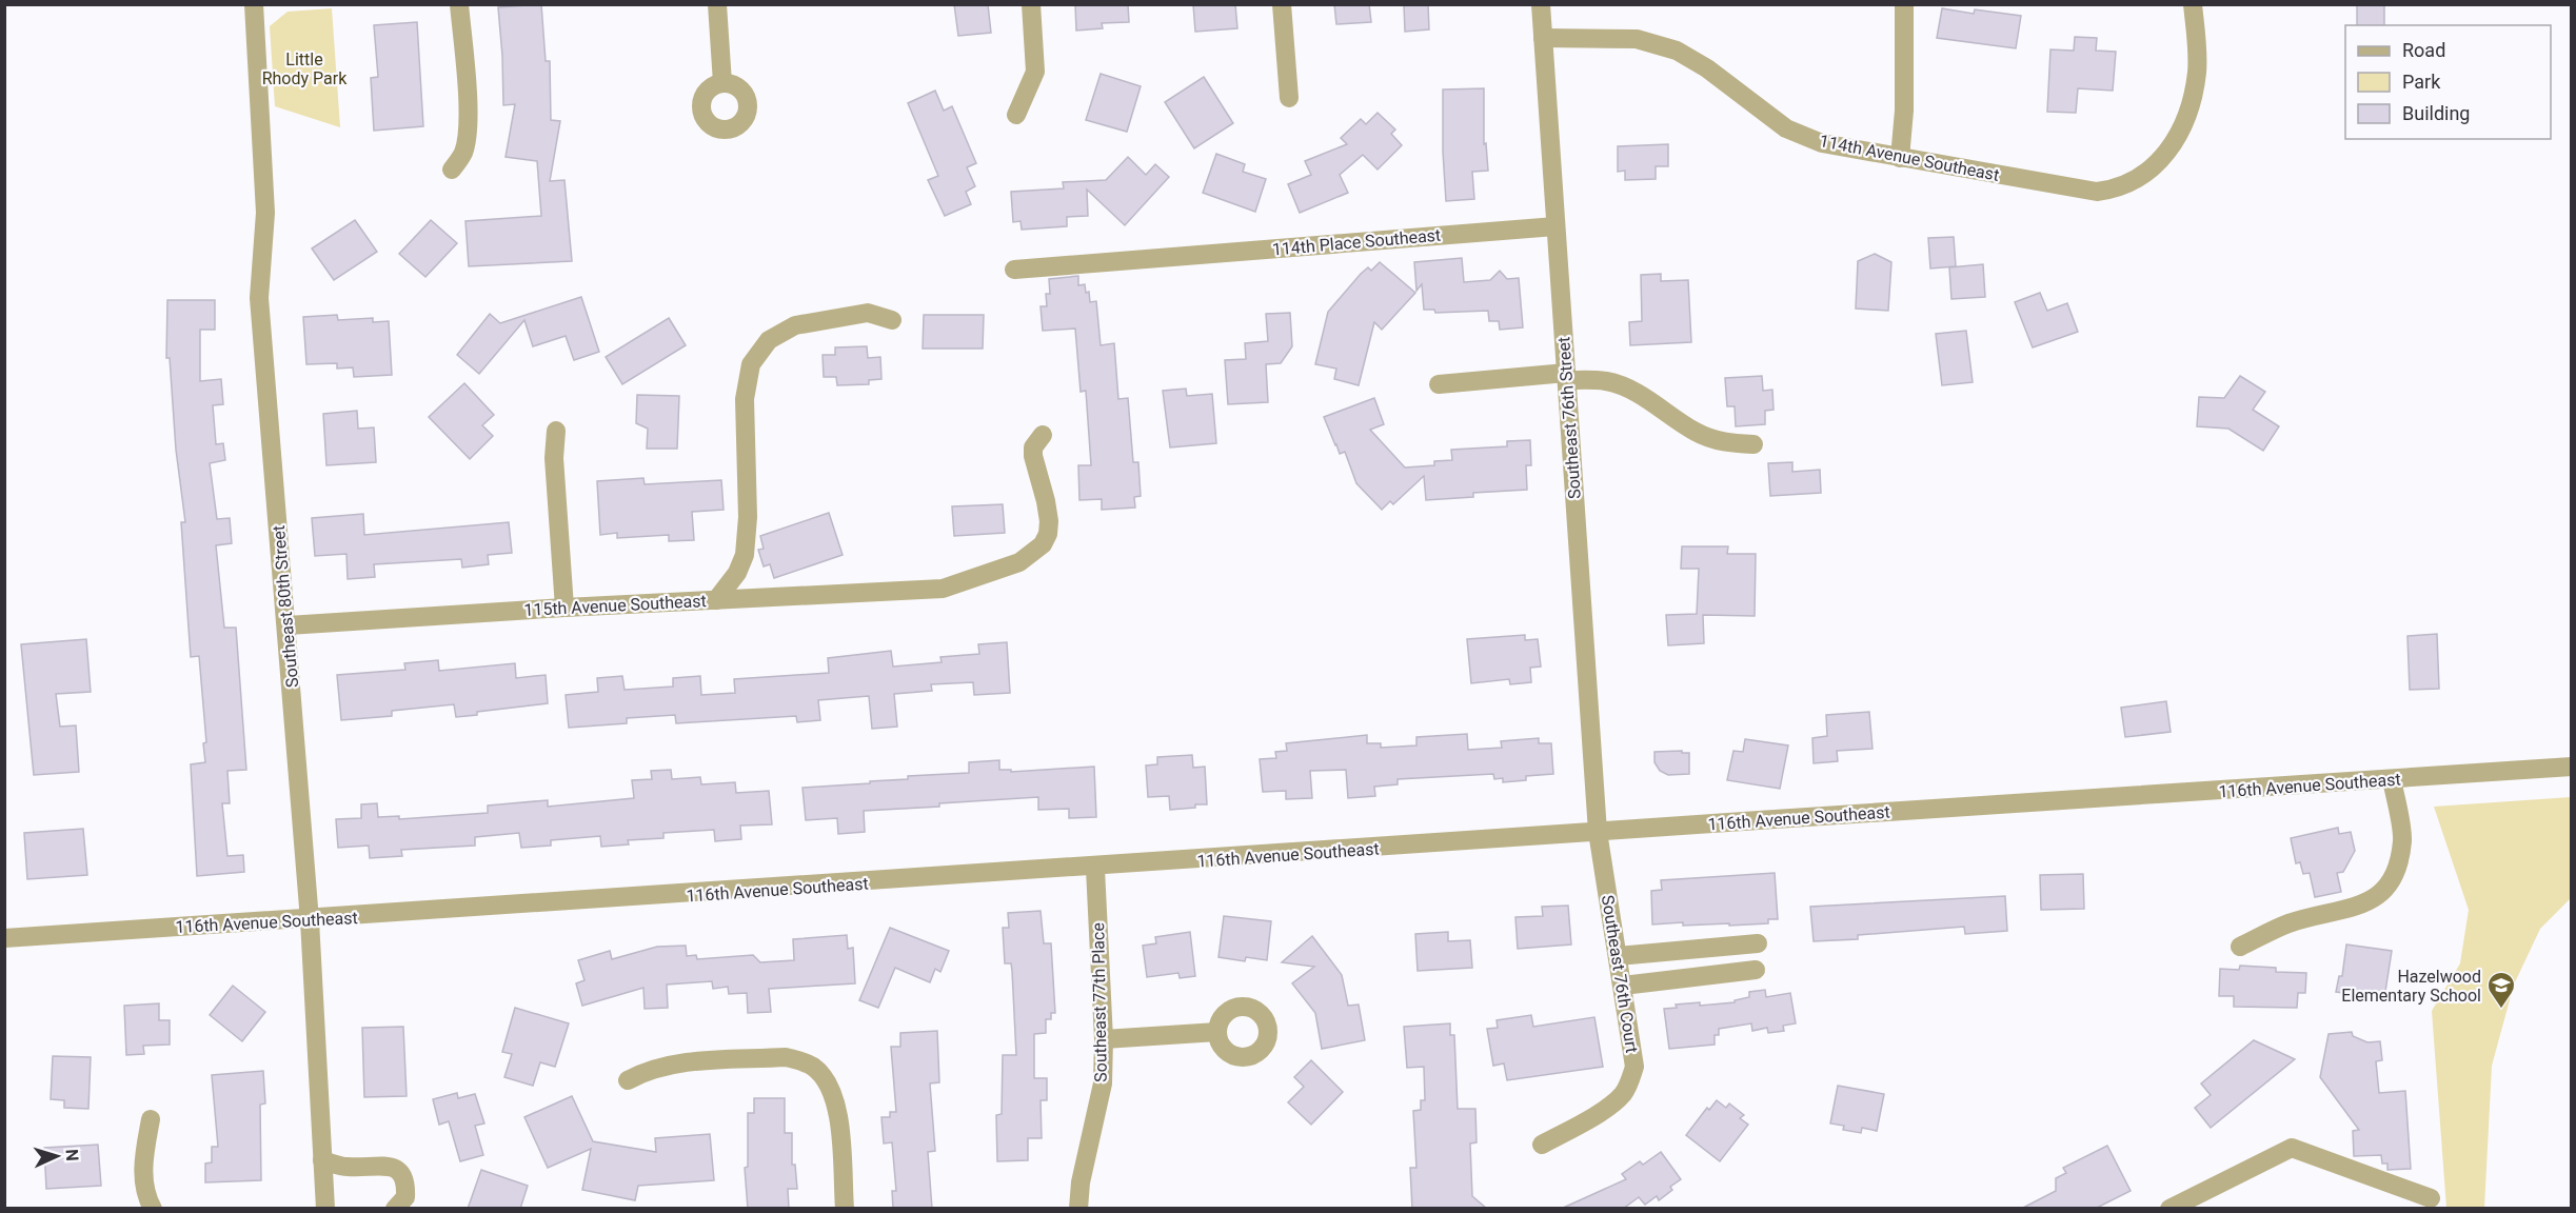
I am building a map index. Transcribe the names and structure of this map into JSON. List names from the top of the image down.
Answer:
{
  "streets": {
    "street": [
      "114th Avenue Southeast",
      "114th Place Southeast",
      "Southeast 76th Street",
      "115th Avenue Southeast",
      "Southeast 80th Street",
      "116th Avenue Southeast",
      "Southeast 76th Court",
      "Southeast 77th Place"
    ]
  },
  "crossings": [
    ["114th Avenue Southeast", "Southeast 76th Street"],
    ["114th Place Southeast", "Southeast 76th Street"],
    ["Southeast 76th Street", "116th Avenue Southeast"],
    ["Southeast 76th Street", "Southeast 76th Court"],
    ["115th Avenue Southeast", "Southeast 80th Street"],
    ["Southeast 80th Street", "116th Avenue Southeast"],
    ["116th Avenue Southeast", "Southeast 76th Court"],
    ["116th Avenue Southeast", "Southeast 77th Place"]
  ],
  "parks": ["Little Rhody Park"],
  "places": {
    "school or university": ["Hazelwood Elementary School"]
  },
  "legend": ["Road", "Park", "Building"],
  "north": "right"
}
